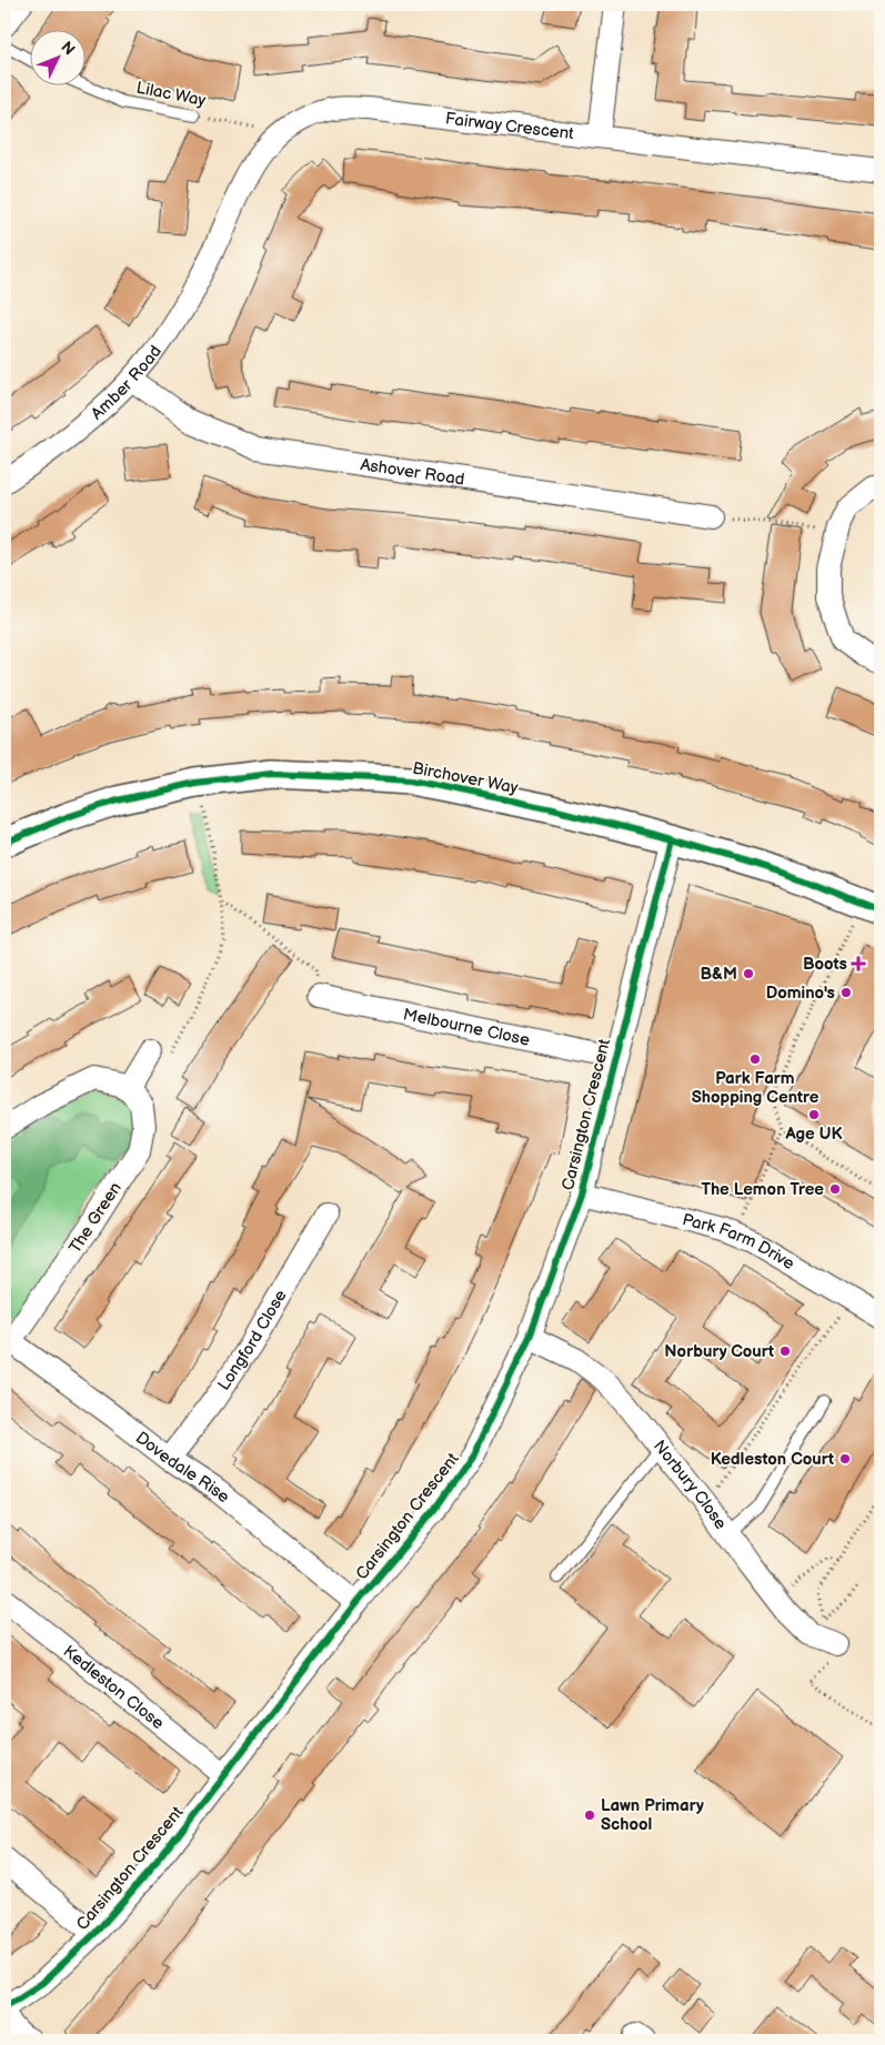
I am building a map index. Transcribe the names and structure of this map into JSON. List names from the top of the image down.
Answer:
{
  "streets": {
    "street": [
      "Fairway Crescent",
      "Amber Road",
      "Ashover Road",
      "Birchover Way",
      "Melbourne Close",
      "Carsington Crescent",
      "The Green",
      "Park Farm Drive",
      "Longford Close",
      "Dovedale Rise",
      "Norbury Close",
      "Kedleston Close"
    ],
    "lane": ["Lilac Way"]
  },
  "crossings": [
    ["Lilac Way", "Fairway Crescent"],
    ["Fairway Crescent", "Amber Road"],
    ["Amber Road", "Ashover Road"],
    ["Birchover Way", "Carsington Crescent"],
    ["Melbourne Close", "Carsington Crescent"],
    ["Carsington Crescent", "Park Farm Drive"],
    ["Carsington Crescent", "Dovedale Rise"],
    ["Carsington Crescent", "Norbury Close"],
    ["Carsington Crescent", "Kedleston Close"],
    ["The Green", "Dovedale Rise"],
    ["Longford Close", "Dovedale Rise"]
  ],
  "places": {
    "health": ["Boots"],
    "other": [
      "B&M",
      "Domino's",
      "Park Farm Shopping Centre",
      "Age UK",
      "The Lemon Tree",
      "Norbury Court",
      "Kedleston Court",
      "Lawn Primary School"
    ]
  },
  "north": "top right"
}
